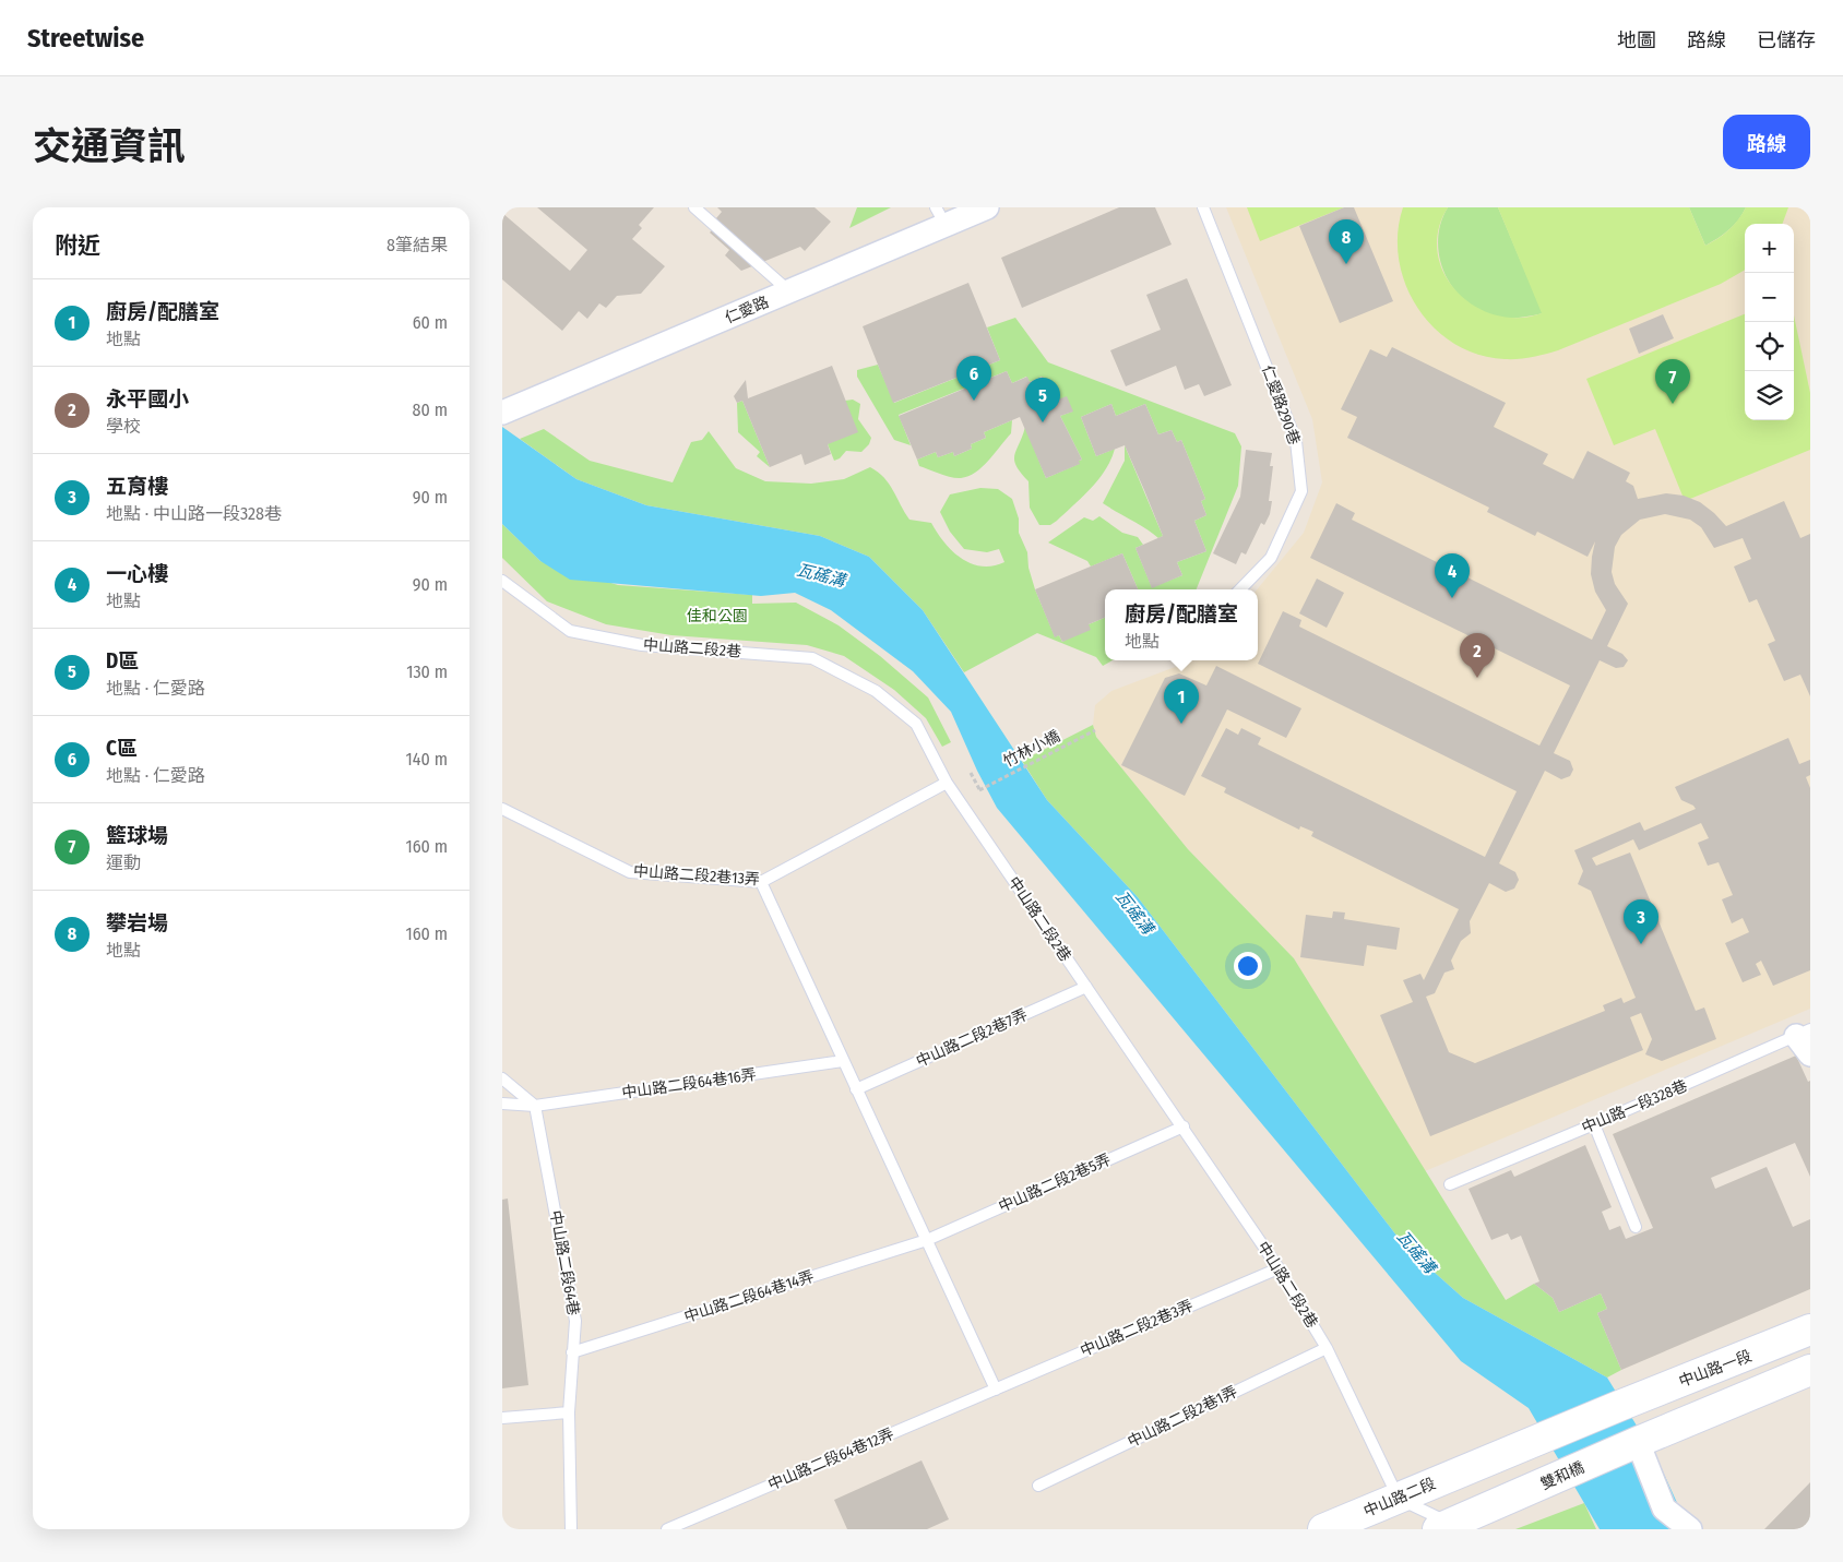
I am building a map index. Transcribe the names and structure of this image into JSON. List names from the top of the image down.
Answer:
{
  "streets": {
    "street": [
      "仁愛路",
      "中山路一段328巷",
      "中山路一段",
      "雙和橋",
      "中山路二段"
    ],
    "lane": [
      "仁愛路290巷",
      "中山路二段2巷",
      "中山路二段2巷13弄",
      "中山路二段2巷7弄",
      "中山路二段64巷16弄",
      "中山路二段2巷5弄",
      "中山路二段64巷",
      "中山路二段64巷14弄",
      "中山路二段2巷3弄",
      "中山路二段2巷1弄",
      "中山路二段64巷12弄"
    ],
    "path": ["竹林小橋"]
  },
  "crossings": [
    ["中山路二段2巷", "中山路二段2巷13弄"],
    ["中山路二段2巷", "中山路二段2巷7弄"],
    ["中山路二段2巷", "中山路二段2巷5弄"],
    ["中山路二段2巷", "中山路二段2巷3弄"],
    ["中山路二段2巷", "中山路二段2巷1弄"],
    ["中山路二段2巷", "中山路二段"],
    ["中山路二段64巷16弄", "中山路二段64巷"],
    ["中山路二段2巷5弄", "中山路二段64巷14弄"],
    ["中山路二段64巷", "中山路二段64巷14弄"],
    ["中山路二段2巷3弄", "中山路二段64巷12弄"],
    ["中山路一段", "中山路二段"]
  ],
  "water": ["瓦磘溝"],
  "parks": ["佳和公園"],
  "page": {
    "header": "Streetwise",
    "nav": ["地圖", "路線", "已儲存"],
    "title": "交通資訊",
    "buttons": "路線",
    "heading": ["附近", "8筆結果"],
    "pins": [
      "8",
      "6",
      "7",
      "5",
      "4",
      "2",
      "1",
      "3"
    ],
    "map_buttons": ["+", "−"],
    "list": [
      {
        "mark": "1",
        "name": "廚房/配膳室",
        "note": "地點",
        "value": "60 m"
      },
      {
        "mark": "2",
        "name": "永平國小",
        "note": "學校",
        "value": "80 m"
      },
      {
        "mark": "3",
        "name": "五育樓",
        "note": "地點 · 中山路一段328巷",
        "value": "90 m"
      },
      {
        "mark": "4",
        "name": "一心樓",
        "note": "地點",
        "value": "90 m"
      },
      {
        "mark": "5",
        "name": "D區",
        "note": "地點 · 仁愛路",
        "value": "130 m"
      },
      {
        "mark": "6",
        "name": "C區",
        "note": "地點 · 仁愛路",
        "value": "140 m"
      },
      {
        "mark": "7",
        "name": "籃球場",
        "note": "運動",
        "value": "160 m"
      },
      {
        "mark": "8",
        "name": "攀岩場",
        "note": "地點",
        "value": "160 m"
      }
    ],
    "popup": ["廚房/配膳室", "地點"]
  }
}
